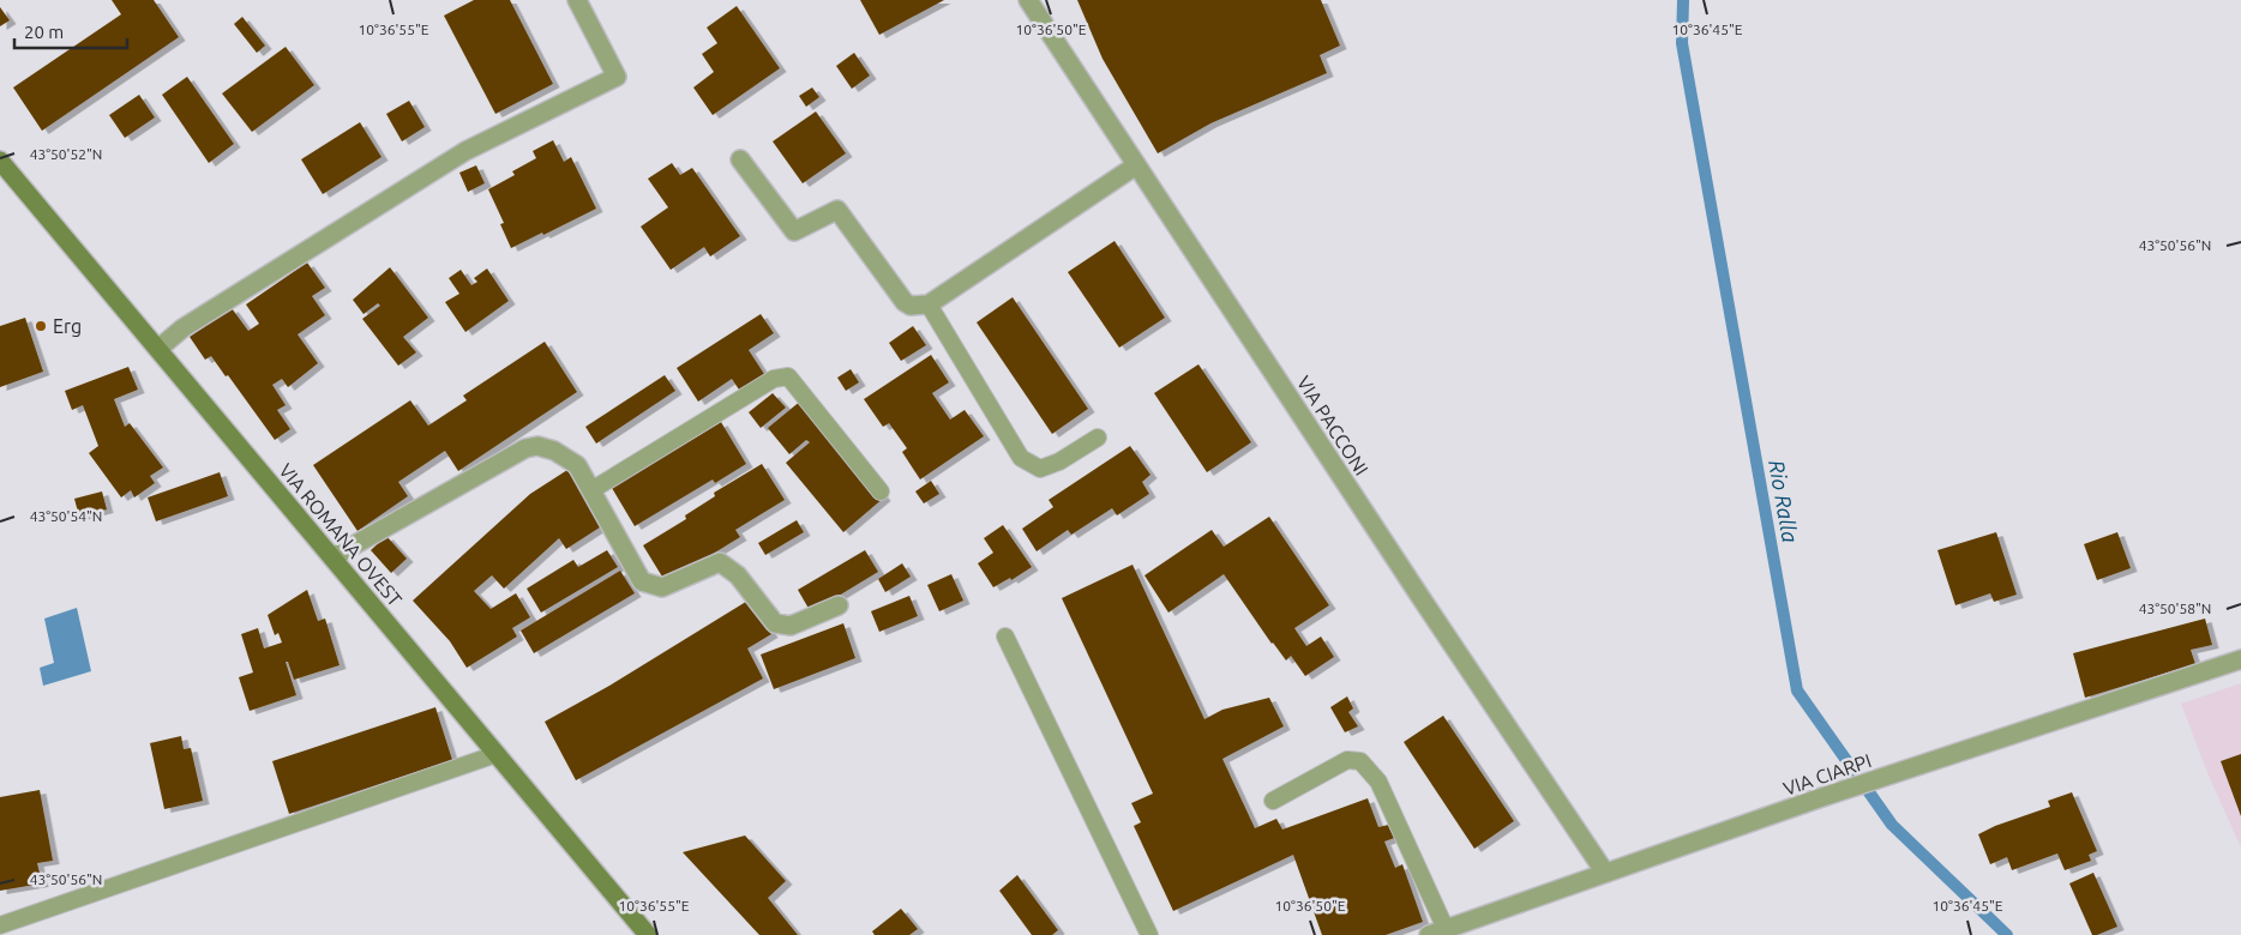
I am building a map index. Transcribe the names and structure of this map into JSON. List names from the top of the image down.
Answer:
{
  "streets": {
    "street": ["VIA PACCONI", "VIA ROMANA OVEST", "VIA CIARPI"]
  },
  "crossings": [
    ["VIA PACCONI", "VIA CIARPI"]
  ],
  "water": ["Rio Ralla"],
  "places": ["Erg"],
  "scale_bar": "20 m",
  "coordinates": [
    "10°36'55\"E",
    "10°36'50\"E",
    "10°36'45\"E",
    "43°50'52\"N",
    "43°50'56\"N",
    "43°50'54\"N",
    "43°50'58\"N"
  ]
}
